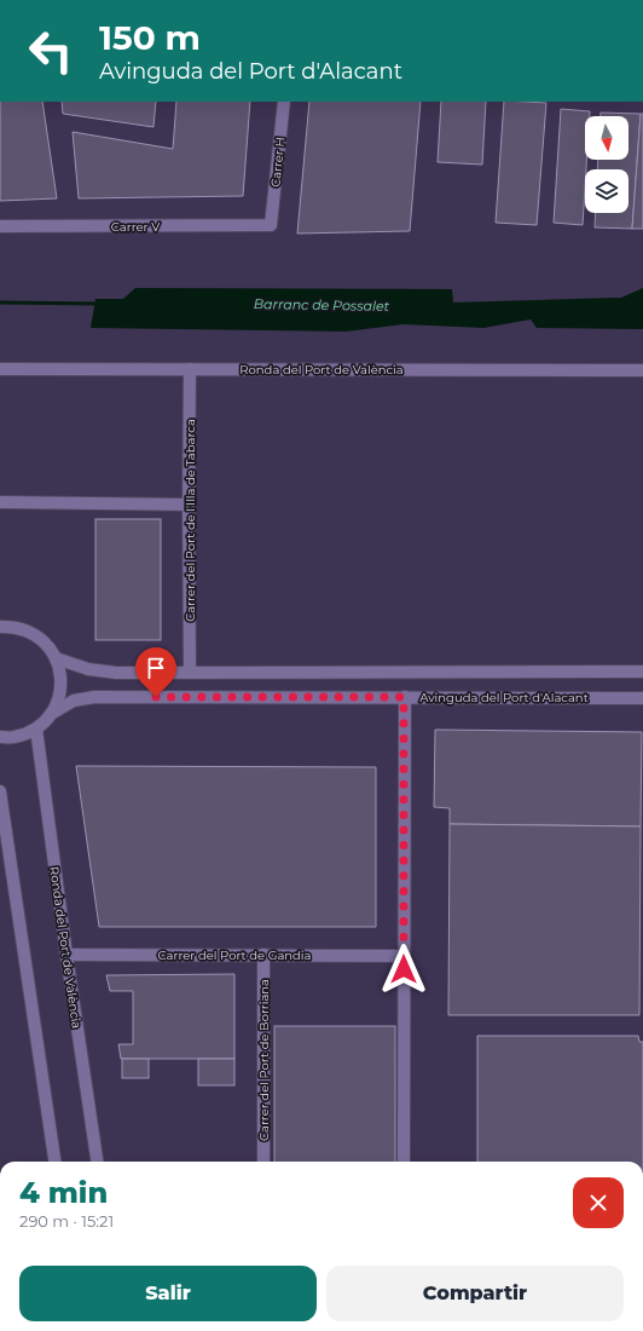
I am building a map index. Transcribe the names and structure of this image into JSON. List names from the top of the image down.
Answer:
{
  "streets": {
    "street": [
      "Carrer H",
      "Carrer V",
      "Ronda del Port de València",
      "Carrer del Port de l'Illa de Tabarca",
      "Avinguda del Port d'Alacant",
      "Carrer del Port de Gandia",
      "Carrer del Port de Borriana"
    ]
  },
  "crossings": [
    ["Carrer H", "Carrer V"],
    ["Ronda del Port de València", "Carrer del Port de l'Illa de Tabarca"],
    ["Ronda del Port de València", "Carrer del Port de Gandia"],
    ["Carrer del Port de Gandia", "Carrer del Port de Borriana"]
  ],
  "water": ["Barranc de Possalet"],
  "north": "bottom",
  "page": {
    "turn": ["150 m", "Avinguda del Port d'Alacant"],
    "heading": ["4 min", "290 m · 15:21"],
    "buttons": ["Salir", "Compartir"]
  }
}
